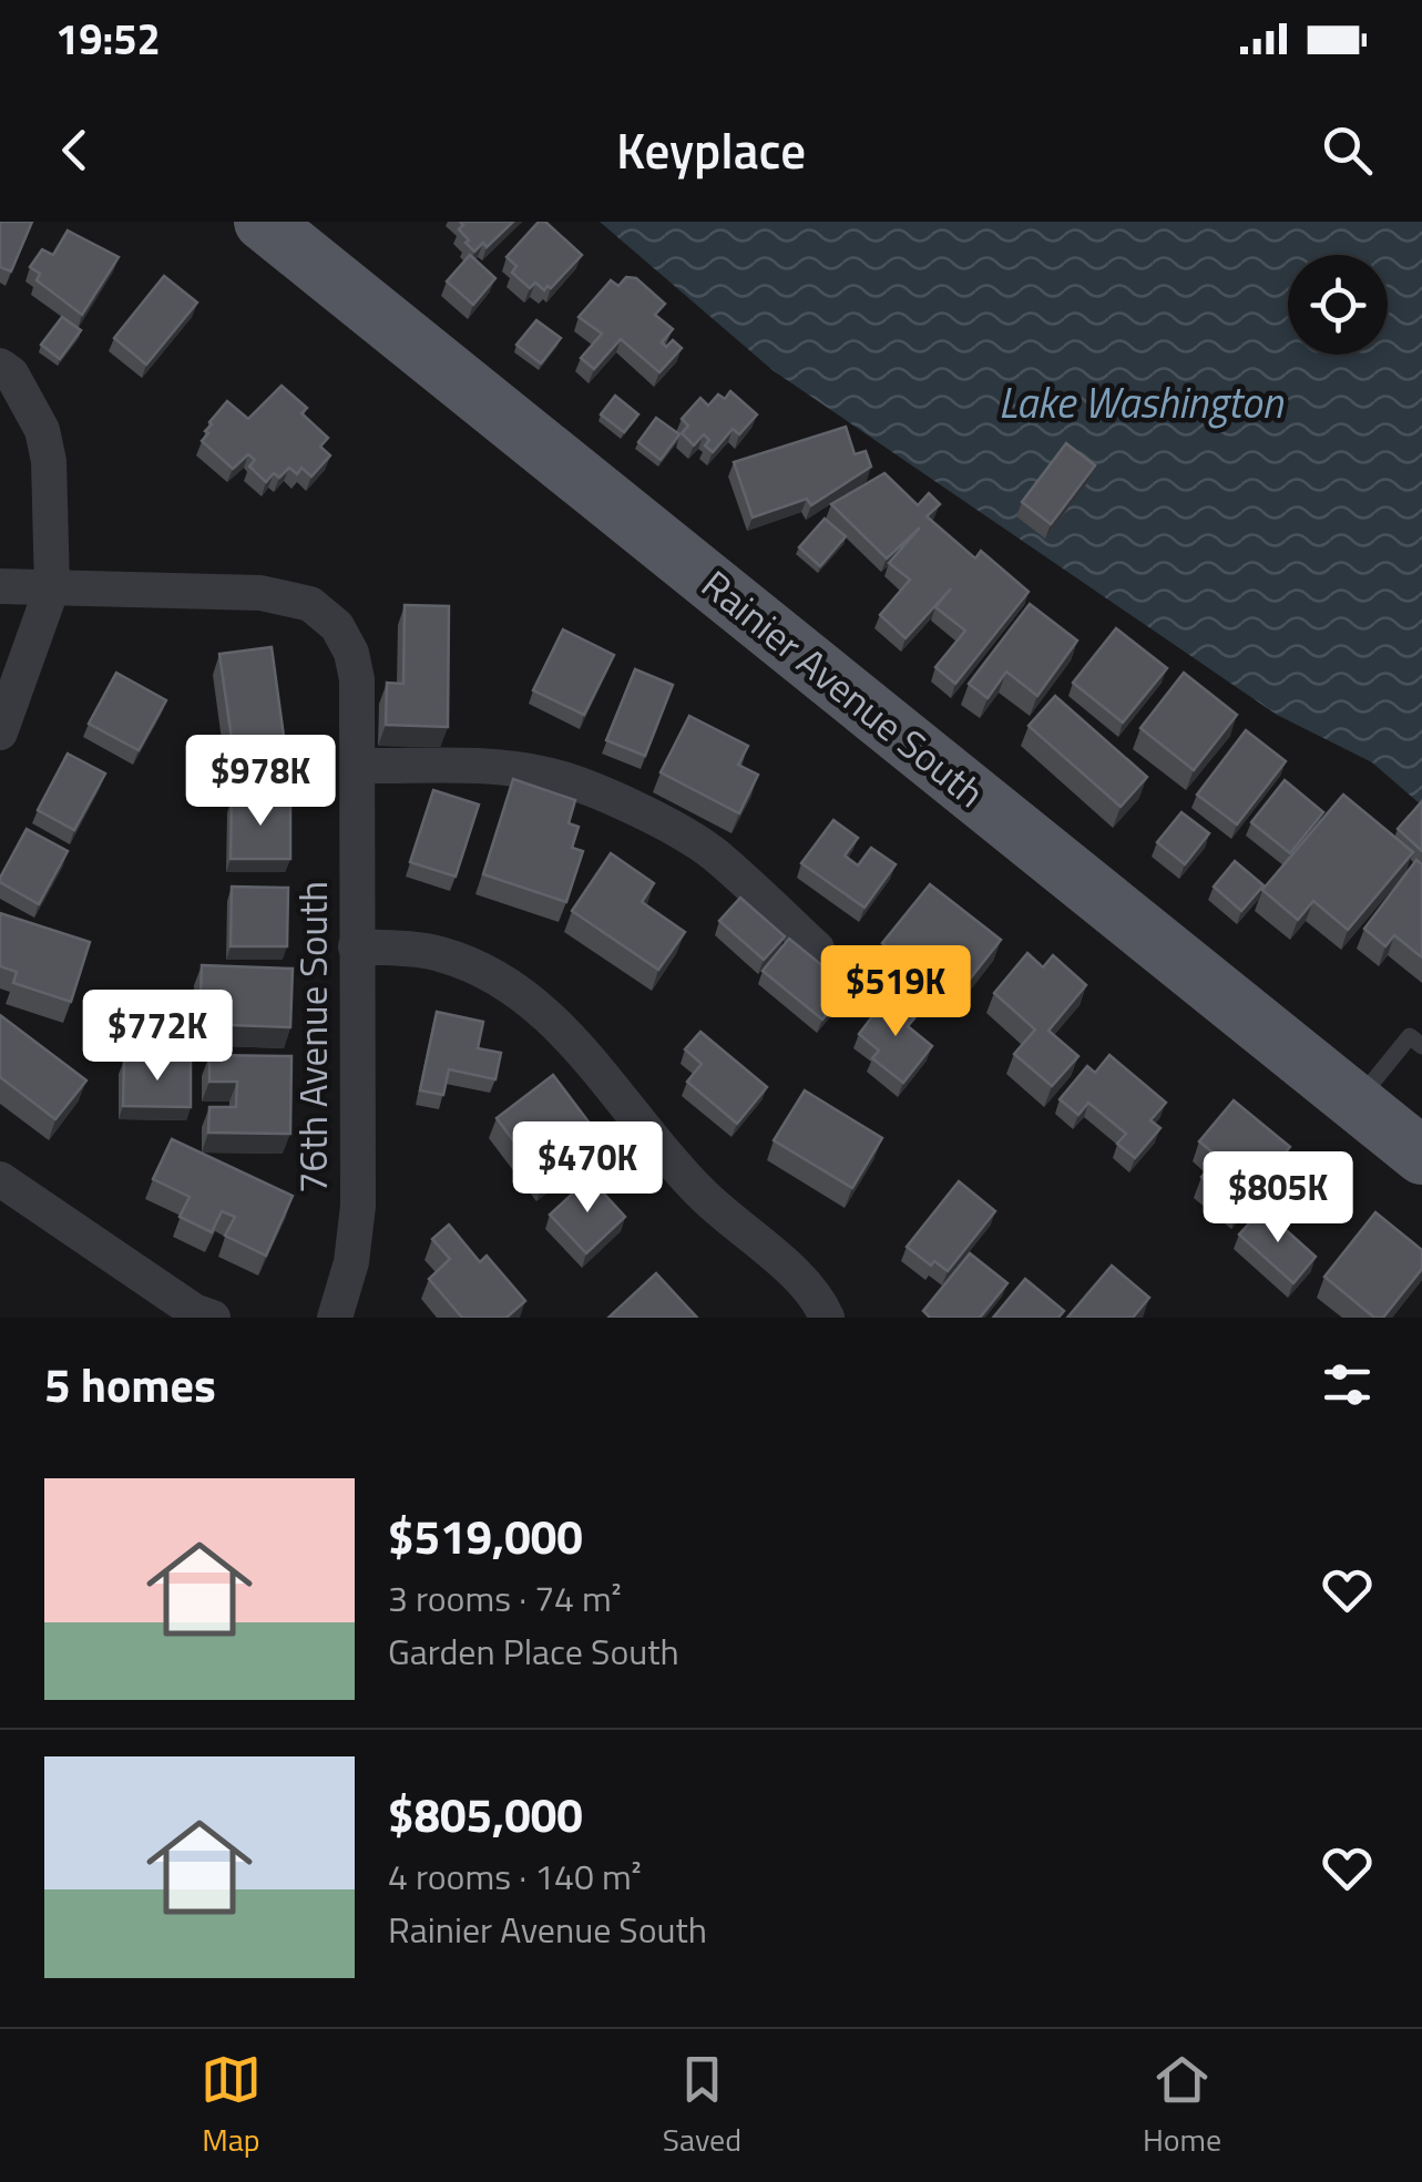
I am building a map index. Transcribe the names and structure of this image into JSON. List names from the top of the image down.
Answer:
{
  "streets": {
    "main road": ["Rainier Avenue South"],
    "street": ["76th Avenue South"]
  },
  "water": ["Lake Washington"],
  "page": {
    "status": "19:52",
    "header": "Keyplace",
    "price": [
      "$978K",
      "$519K",
      "$772K",
      "$470K",
      "$805K"
    ],
    "heading": "5 homes",
    "list": [
      {
        "name": "$519,000",
        "note": "3 rooms · 74 m² · Garden Place South"
      },
      {
        "name": "$805,000",
        "note": "4 rooms · 140 m² · Rainier Avenue South"
      }
    ],
    "tabs": ["Map", "Saved", "Home"]
  }
}
